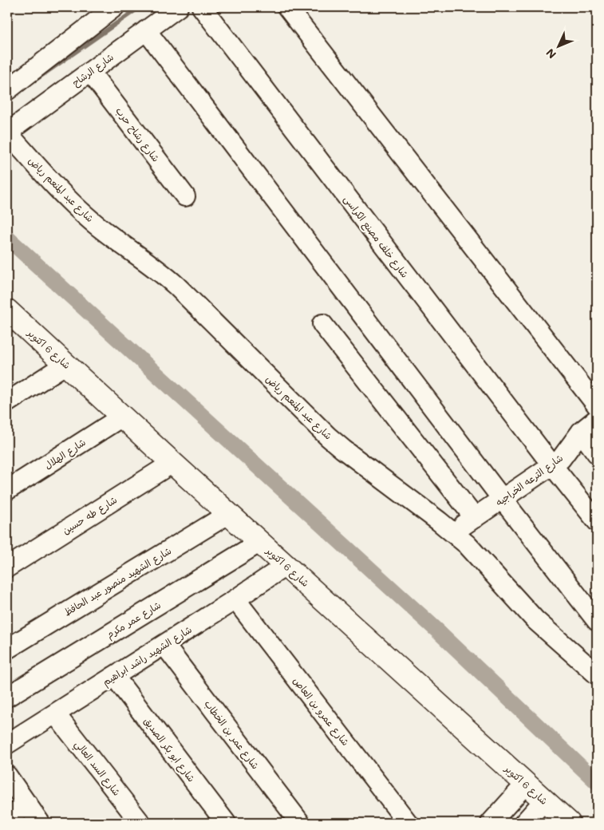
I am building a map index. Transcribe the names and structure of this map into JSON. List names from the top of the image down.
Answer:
{
  "streets": {
    "main road": ["شارع 6 اكتوبر"],
    "street": [
      "شارع الرشاح",
      "شارع رشاح حرب",
      "شارع عبد المنعم رياض",
      "شارع خلف مصنع الكراسى",
      "شارع الهلال",
      "شارع الترعه الخراجيه",
      "شارع طه حسين",
      "شارع الشهيد منصور عبد الحافظ",
      "شارع عمر مكرم",
      "شارع الشهيد راشد ابراهيم",
      "شارع عمرو بن العاص",
      "شارع عمر بن الخطاب",
      "شارع ابو بكر الصديق",
      "شارع السد العالي"
    ]
  },
  "crossings": [
    ["شارع الرشاح", "شارع رشاح حرب"],
    ["شارع الرشاح", "شارع عبد المنعم رياض"],
    ["شارع عبد المنعم رياض", "شارع الترعه الخراجيه"],
    ["شارع خلف مصنع الكراسى", "شارع الترعه الخراجيه"],
    ["شارع 6 اكتوبر", "شارع الهلال"],
    ["شارع 6 اكتوبر", "شارع طه حسين"],
    ["شارع 6 اكتوبر", "شارع الشهيد منصور عبد الحافظ"],
    ["شارع 6 اكتوبر", "شارع عمر مكرم"],
    ["شارع 6 اكتوبر", "شارع الشهيد راشد ابراهيم"],
    ["شارع الشهيد راشد ابراهيم", "شارع عمرو بن العاص"],
    ["شارع الشهيد راشد ابراهيم", "شارع عمر بن الخطاب"],
    ["شارع الشهيد راشد ابراهيم", "شارع ابو بكر الصديق"],
    ["شارع الشهيد راشد ابراهيم", "شارع السد العالي"]
  ],
  "north": "bottom left"
}
